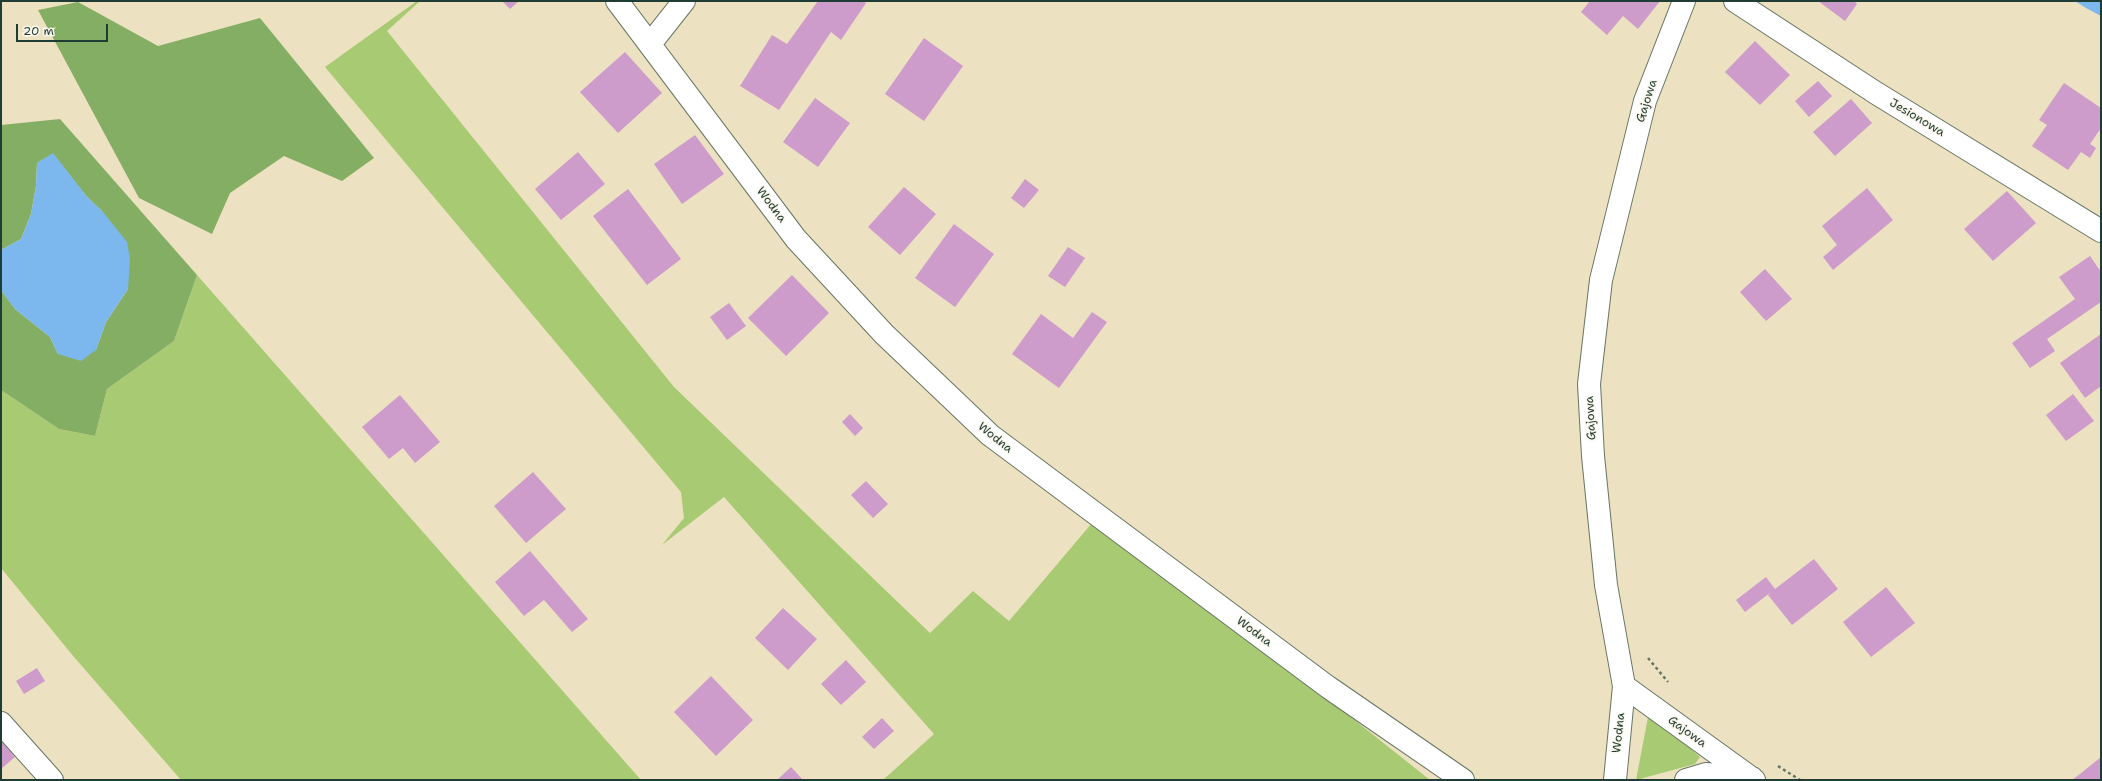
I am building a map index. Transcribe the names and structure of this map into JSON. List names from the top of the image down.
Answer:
{
  "streets": {
    "street": ["Gajowa", "Jesionowa", "Wodna"]
  },
  "crossings": [
    ["Gajowa", "Wodna"]
  ],
  "scale_bar": "20 m"
}
